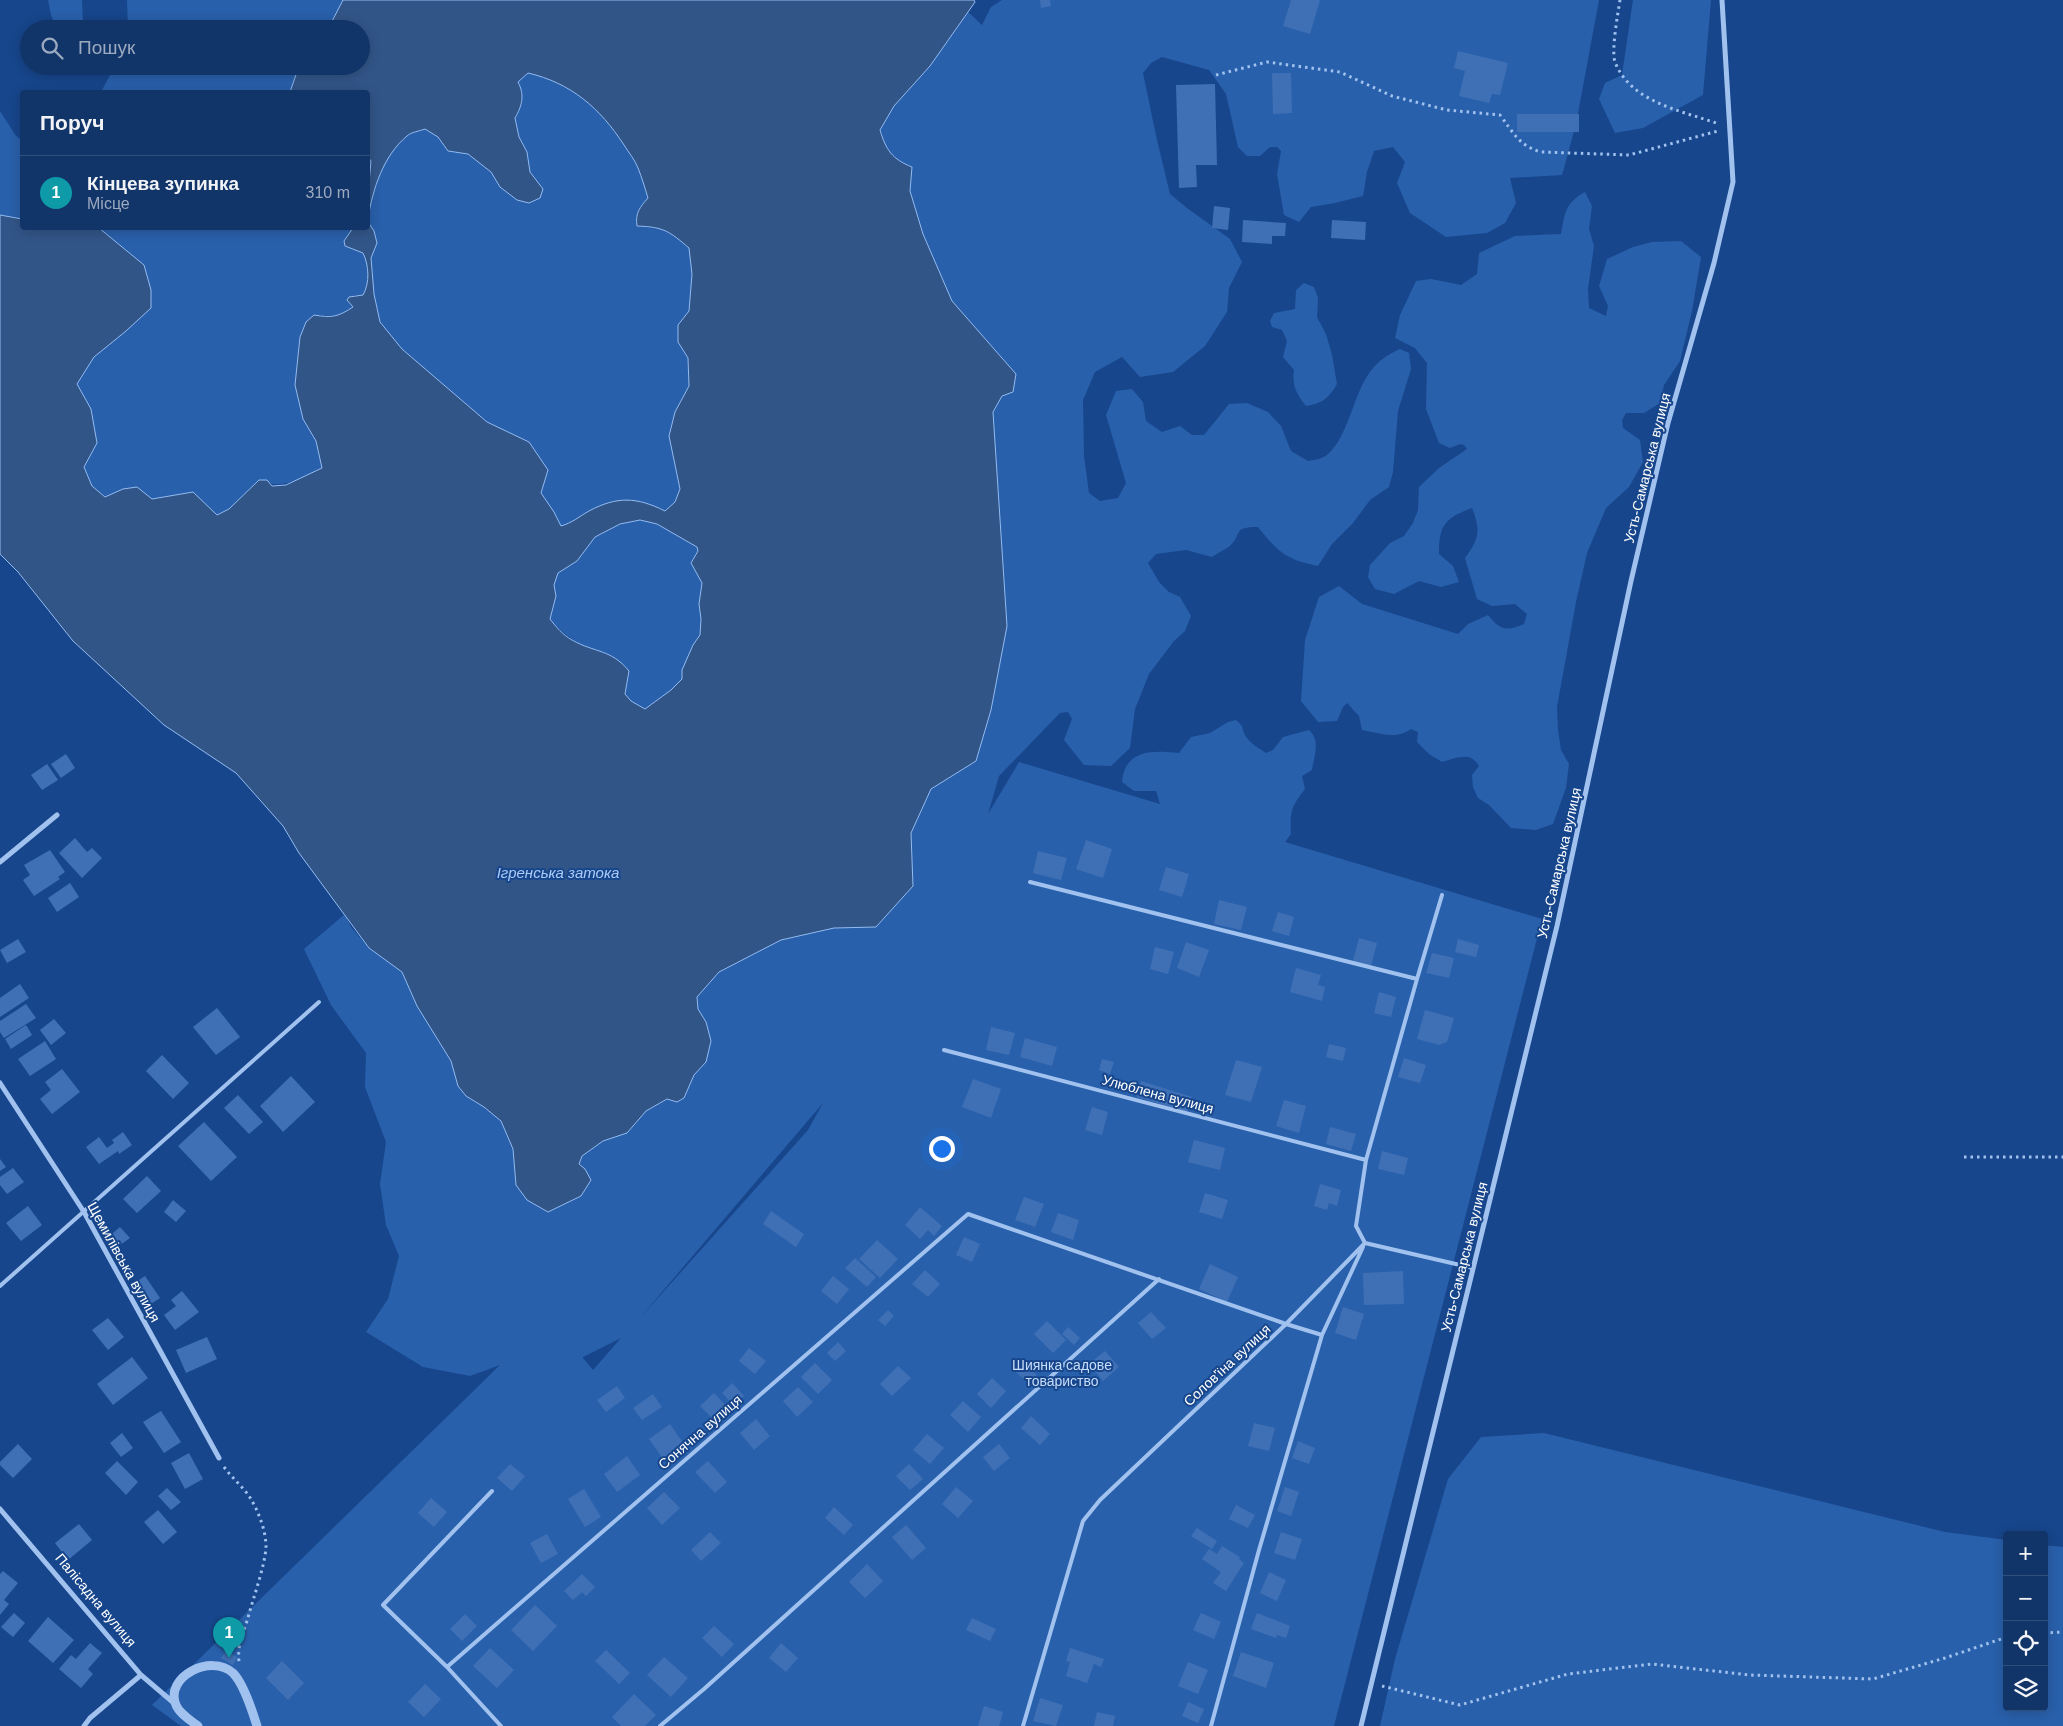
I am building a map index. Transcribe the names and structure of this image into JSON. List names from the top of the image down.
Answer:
{
  "streets": {
    "street": ["Усть-Самарська вулиця", "Щемилівська вулиця", "Палісадна вулиця"],
    "lane": ["Улюблена вулиця", "Солов'їна вулиця", "Сонячна вулиця"]
  },
  "water": ["Ігренська затока"],
  "parks": ["Шиянка садове товариство"],
  "page": {
    "search": "Пошук",
    "heading": "Поруч",
    "list": [
      {
        "mark": "1",
        "name": "Кінцева зупинка",
        "note": "Місце",
        "value": "310 m"
      }
    ],
    "map_buttons": ["+", "−"],
    "pins": "1"
  }
}
